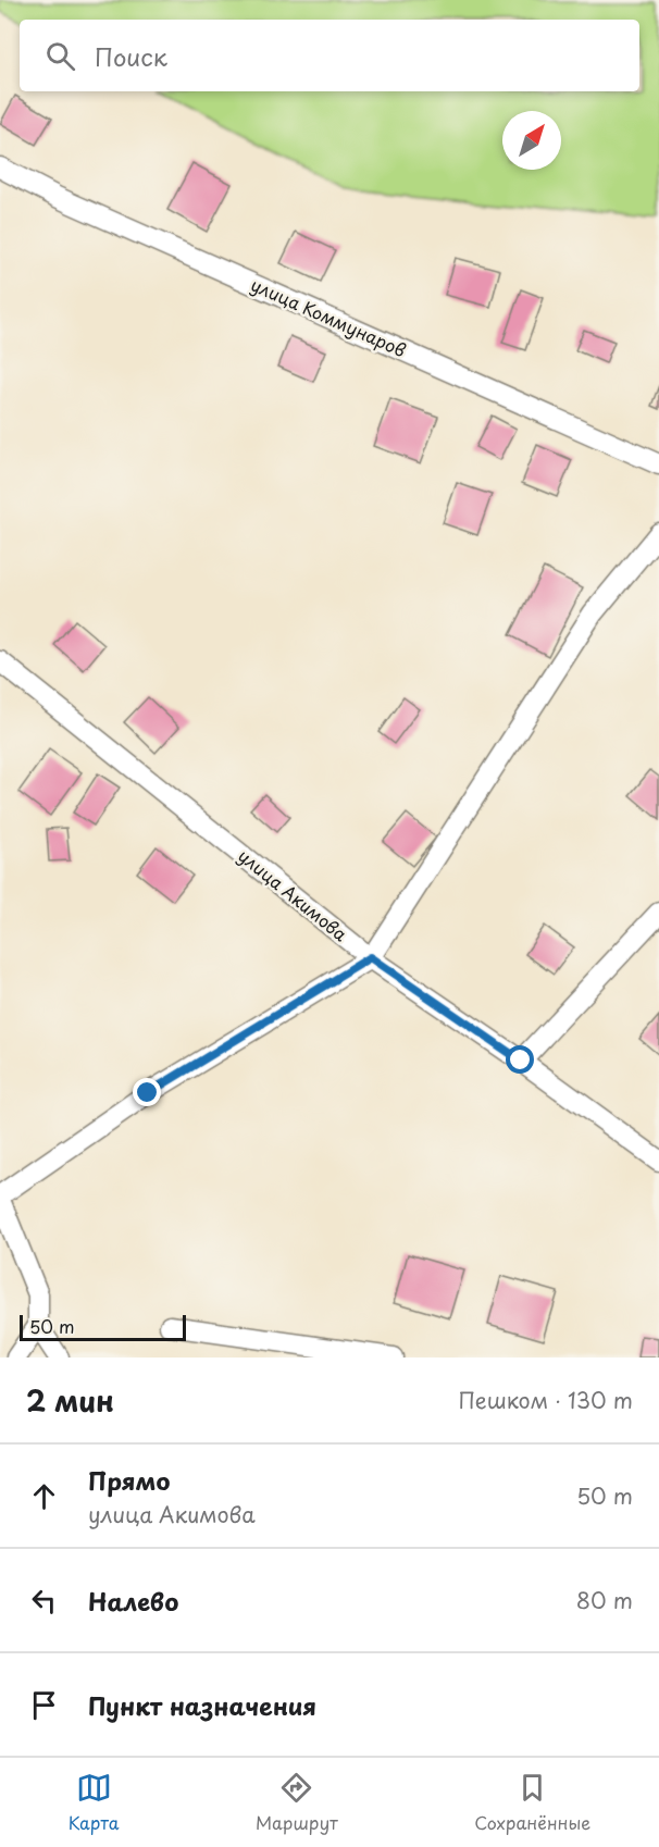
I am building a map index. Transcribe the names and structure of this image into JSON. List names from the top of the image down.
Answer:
{
  "streets": {
    "street": ["улица Коммунаров", "улица Акимова"]
  },
  "scale_bar": "50 m",
  "north": "top right",
  "page": {
    "search": "Поиск",
    "scale": "50 m",
    "heading": ["2 мин", "Пешком · 130 m"],
    "list": [
      ["Прямо", "улица Акимова", "50 m"],
      ["Налево", "80 m"],
      "Пункт назначения"
    ],
    "nav": ["Карта", "Маршрут", "Сохранённые"]
  }
}
